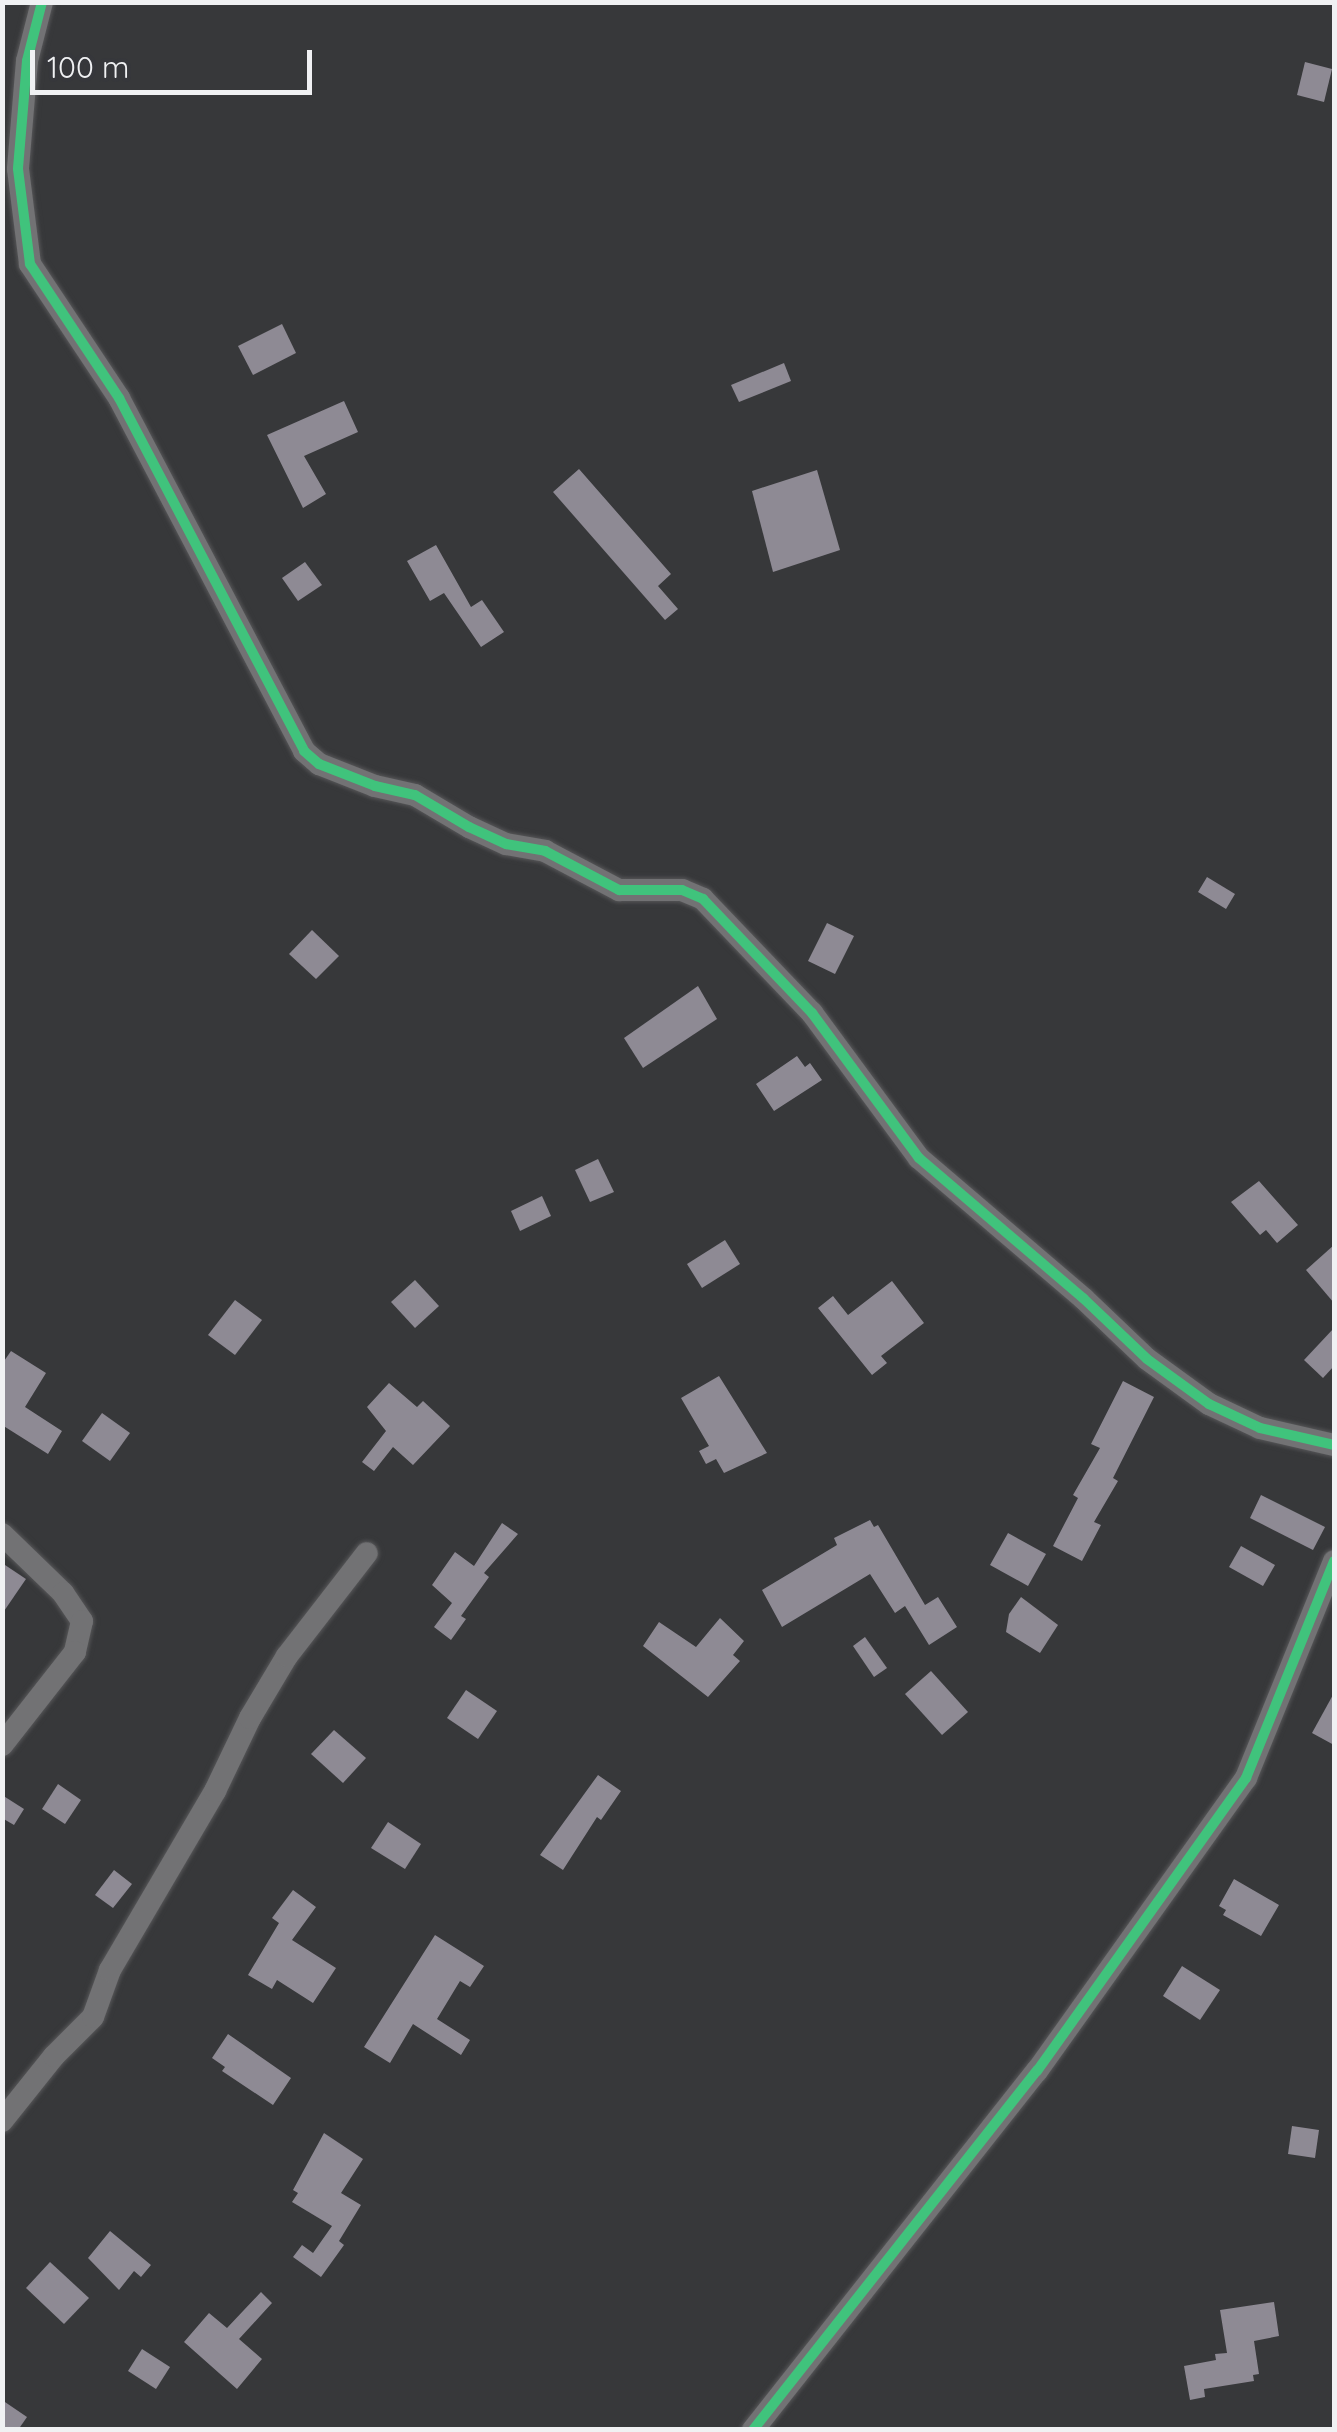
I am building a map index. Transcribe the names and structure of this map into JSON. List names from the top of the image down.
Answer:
{
  "scale_bar": "100 m"
}
